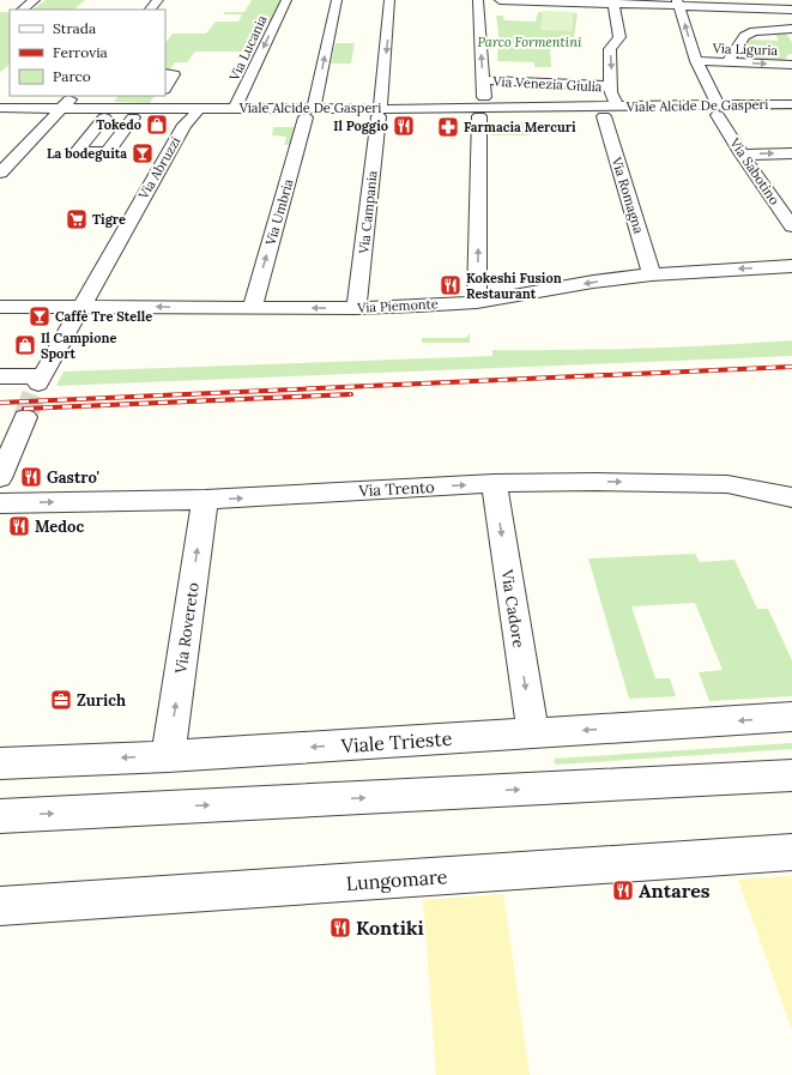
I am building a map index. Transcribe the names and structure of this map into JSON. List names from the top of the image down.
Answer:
{
  "streets": {
    "street": [
      "Via Lucania",
      "Via Liguria",
      "Via Venezia Giulia",
      "Viale Alcide De Gasperi",
      "Via Abruzzi",
      "Via Sabotino",
      "Via Romagna",
      "Via Umbria",
      "Via Campania",
      "Via Piemonte",
      "Via Trento",
      "Via Cadore",
      "Via Rovereto",
      "Viale Trieste",
      "Lungomare"
    ]
  },
  "crossings": [
    ["Via Lucania", "Viale Alcide De Gasperi"],
    ["Via Liguria", "Via Sabotino"],
    ["Via Venezia Giulia", "Via Romagna"],
    ["Viale Alcide De Gasperi", "Via Abruzzi"],
    ["Viale Alcide De Gasperi", "Via Sabotino"],
    ["Viale Alcide De Gasperi", "Via Romagna"],
    ["Viale Alcide De Gasperi", "Via Umbria"],
    ["Viale Alcide De Gasperi", "Via Campania"],
    ["Via Abruzzi", "Via Piemonte"],
    ["Via Romagna", "Via Piemonte"],
    ["Via Umbria", "Via Piemonte"],
    ["Via Campania", "Via Piemonte"],
    ["Via Trento", "Via Cadore"],
    ["Via Trento", "Via Rovereto"],
    ["Via Cadore", "Viale Trieste"],
    ["Via Rovereto", "Viale Trieste"]
  ],
  "one_way": [
    "Via Piemonte",
    "Via Trento",
    "Via Cadore",
    "Via Rovereto"
  ],
  "parks": ["Parco Formentini"],
  "places": {
    "shop": ["Tokedo", "Il Campione Sport"],
    "restaurant": [
      "Il Poggio",
      "Kokeshi Fusion Restaurant",
      "Gastro'",
      "Medoc",
      "Antares",
      "Kontiki"
    ],
    "pharmacy": ["Farmacia Mercuri"],
    "bar": ["La bodeguita", "Caffè Tre Stelle"],
    "supermarket": ["Tigre"],
    "office": ["Zurich"]
  },
  "legend": ["Strada", "Ferrovia", "Parco"]
}
